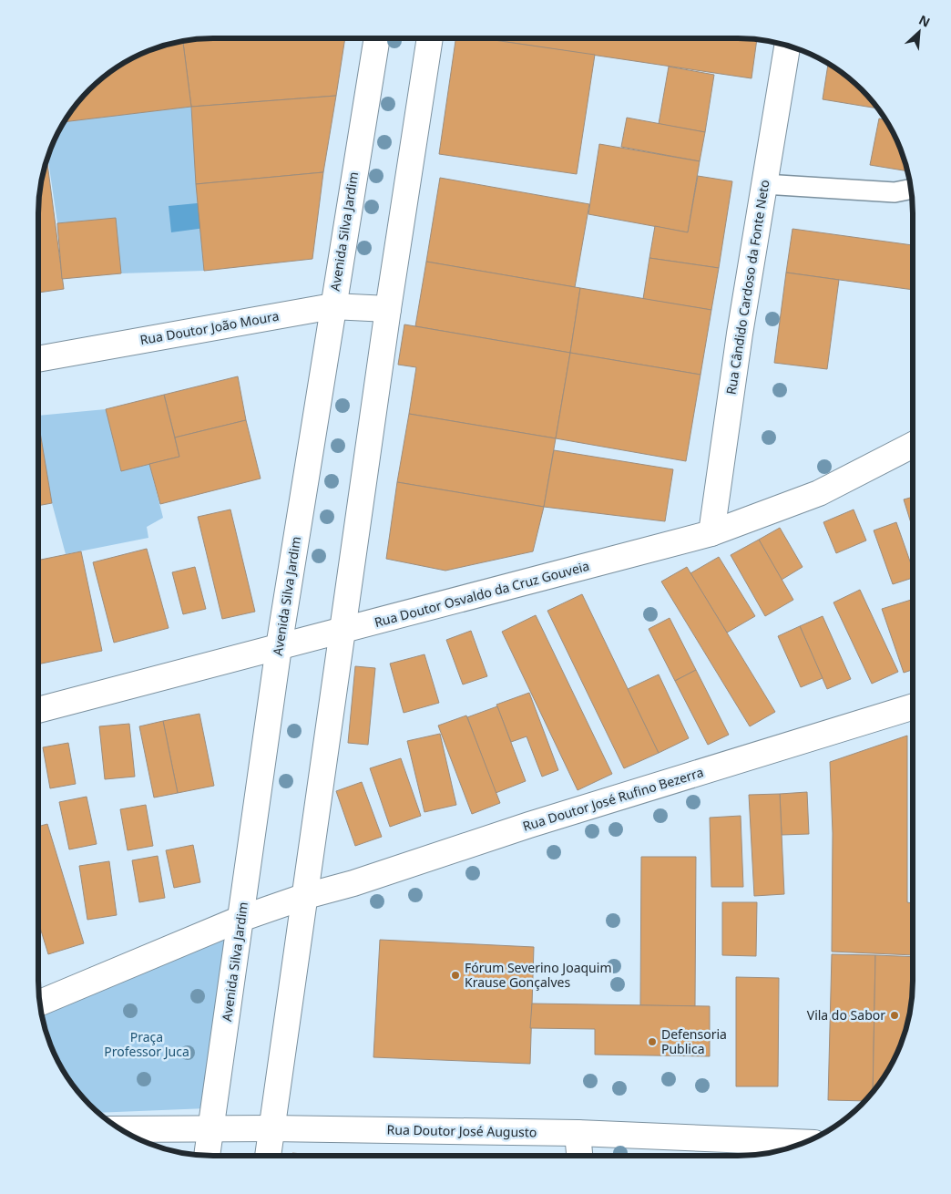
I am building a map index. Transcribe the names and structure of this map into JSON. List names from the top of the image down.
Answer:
{
  "streets": {
    "main road": [
      "Avenida Silva Jardim",
      "Rua Cândido Cardoso da Fonte Neto",
      "Rua Doutor João Moura",
      "Rua Doutor Osvaldo da Cruz Gouveia",
      "Rua Doutor José Rufino Bezerra",
      "Rua Doutor José Augusto"
    ]
  },
  "crossings": [
    ["Avenida Silva Jardim", "Rua Doutor João Moura"],
    ["Avenida Silva Jardim", "Rua Doutor Osvaldo da Cruz Gouveia"],
    ["Avenida Silva Jardim", "Rua Doutor José Rufino Bezerra"],
    ["Avenida Silva Jardim", "Rua Doutor José Augusto"],
    ["Rua Cândido Cardoso da Fonte Neto", "Rua Doutor Osvaldo da Cruz Gouveia"]
  ],
  "parks": ["Praça Professor Juca"],
  "places": ["Fórum Severino Joaquim Krause Gonçalves", "Vila do Sabor", "Defensoria Publica"],
  "north": "top right"
}
